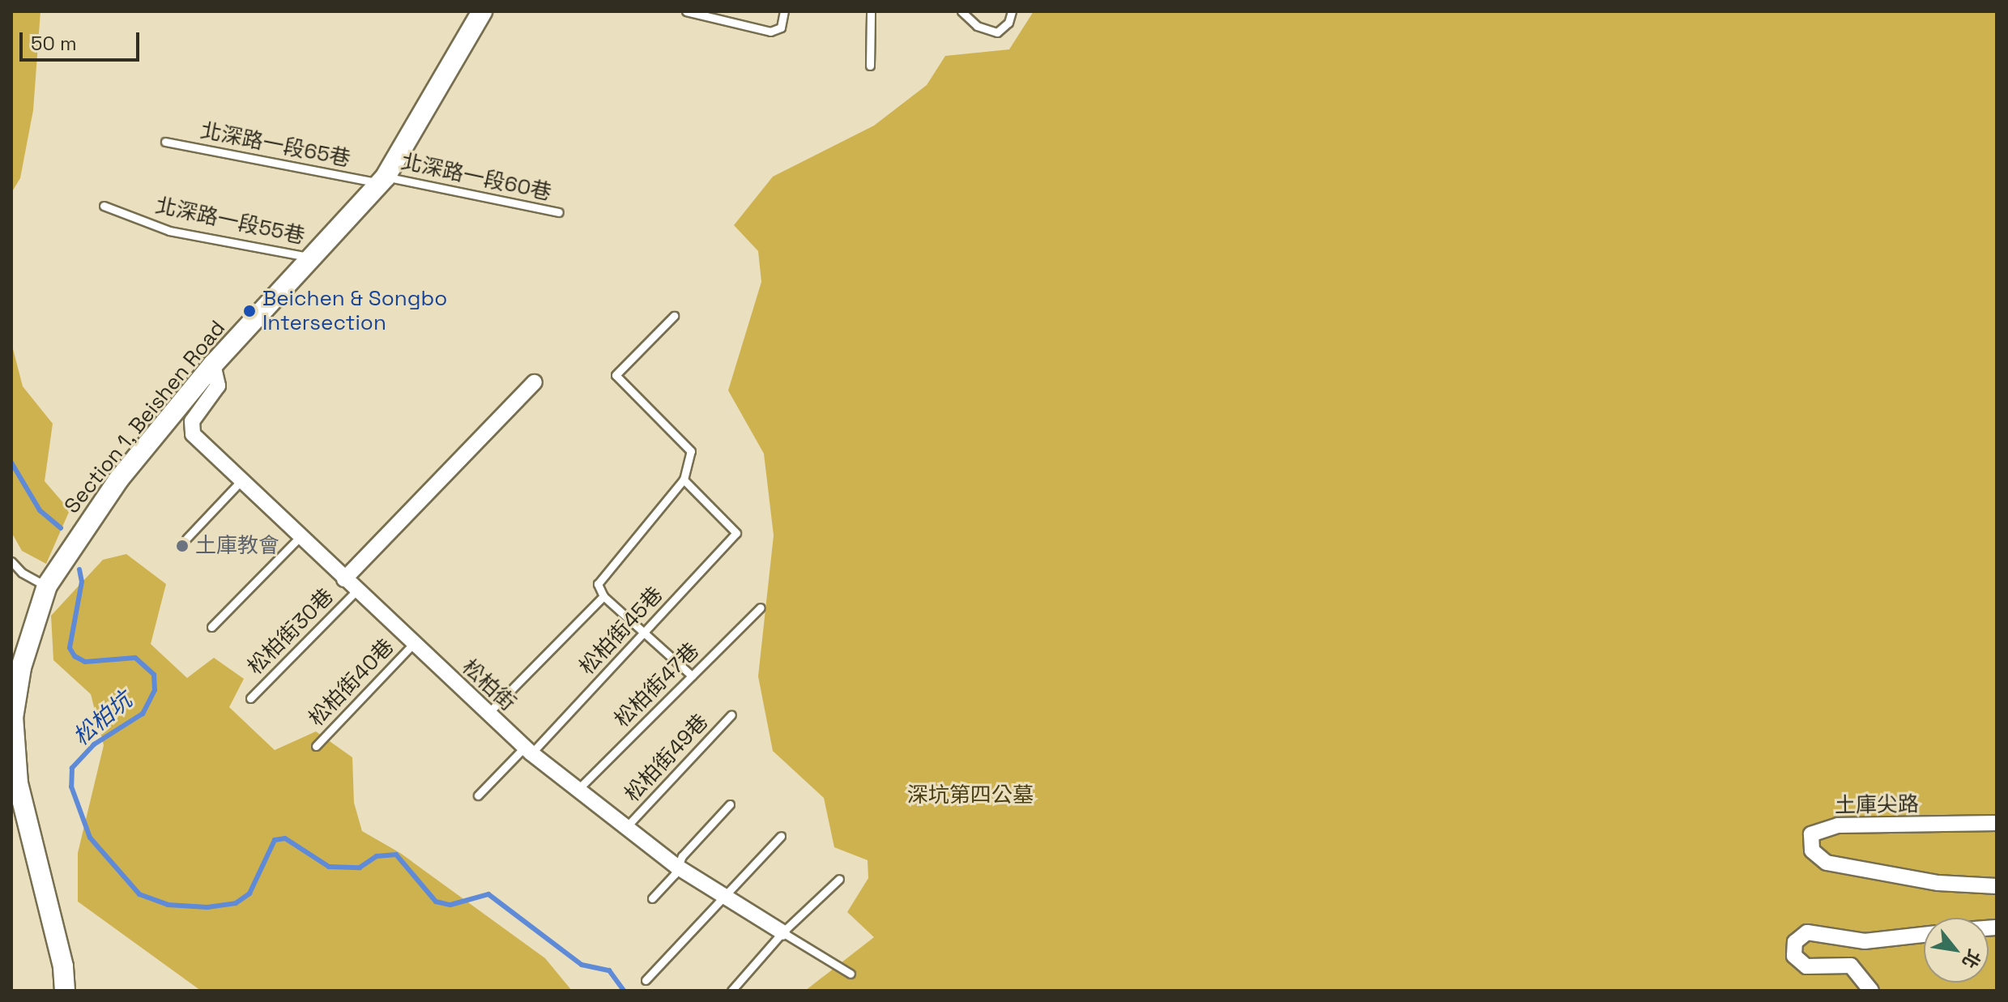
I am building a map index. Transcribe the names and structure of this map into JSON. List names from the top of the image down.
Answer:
{
  "streets": {
    "main road": ["Section 1, Beishen Road"],
    "street": ["松柏街", "土庫尖路"],
    "lane": [
      "北深路一段65巷",
      "北深路一段60巷",
      "北深路一段55巷",
      "松柏街45巷",
      "松柏街30巷",
      "松柏街40巷",
      "松柏街47巷",
      "松柏街49巷"
    ]
  },
  "crossings": [
    ["北深路一段65巷", "北深路一段60巷"],
    ["北深路一段65巷", "Section 1, Beishen Road"],
    ["北深路一段60巷", "Section 1, Beishen Road"],
    ["北深路一段55巷", "Section 1, Beishen Road"],
    ["Section 1, Beishen Road", "松柏街"],
    ["松柏街45巷", "松柏街"],
    ["松柏街30巷", "松柏街"],
    ["松柏街40巷", "松柏街"],
    ["松柏街", "松柏街47巷"],
    ["松柏街", "松柏街49巷"]
  ],
  "water": ["松柏坑"],
  "parks": ["深坑第四公墓"],
  "places": ["Beichen & Songbo Intersection", "土庫教會"],
  "scale_bar": "50 m",
  "north": "bottom right"
}
